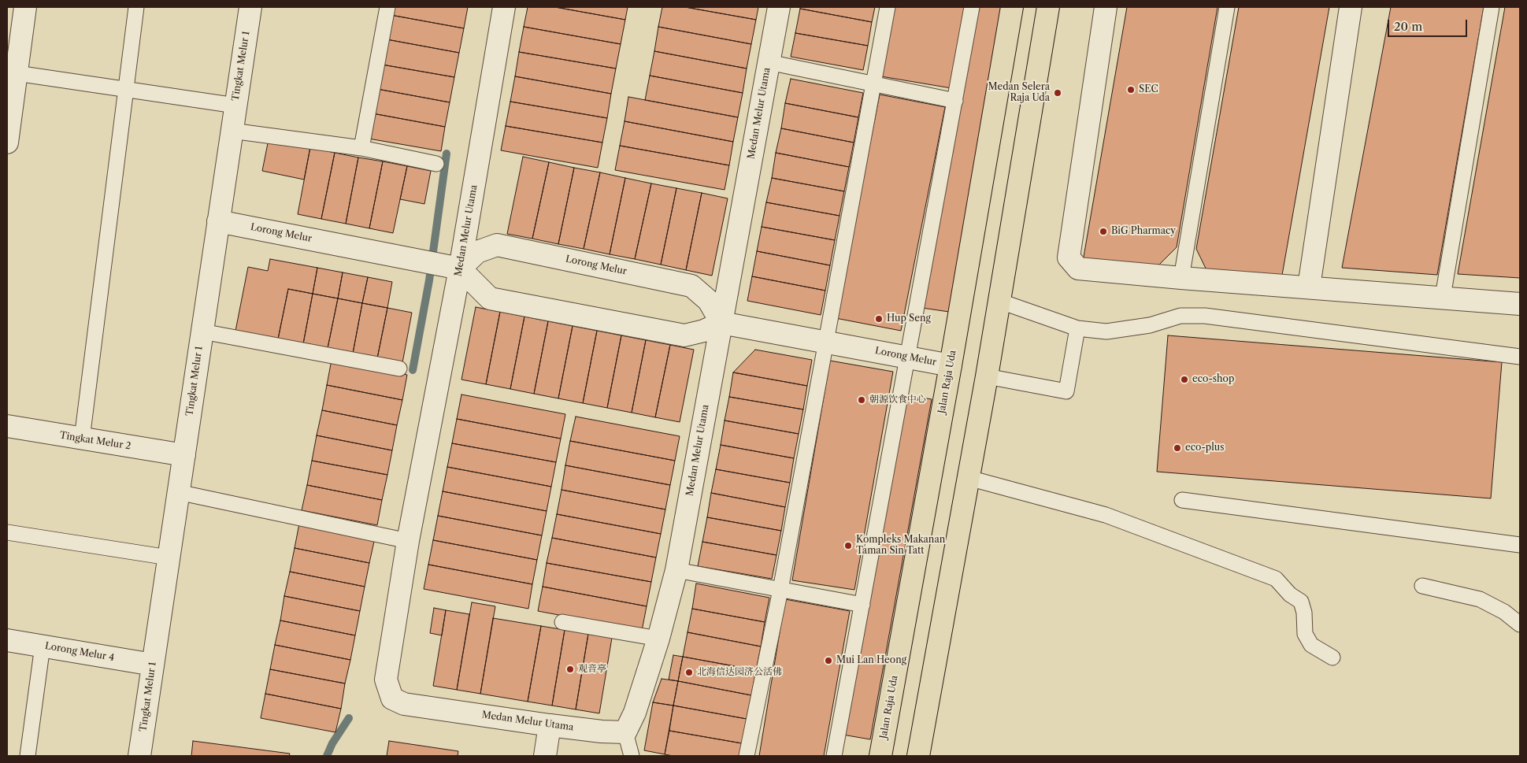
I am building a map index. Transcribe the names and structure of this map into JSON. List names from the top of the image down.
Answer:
{
  "streets": {
    "main road": ["Jalan Raja Uda"],
    "street": [
      "Tingkat Melur 1",
      "Medan Melur Utama",
      "Lorong Melur",
      "Tingkat Melur 2",
      "Lorong Melur 4"
    ]
  },
  "crossings": [
    ["Tingkat Melur 1", "Lorong Melur"],
    ["Tingkat Melur 1", "Tingkat Melur 2"],
    ["Tingkat Melur 1", "Lorong Melur 4"],
    ["Medan Melur Utama", "Lorong Melur"],
    ["Lorong Melur", "Jalan Raja Uda"]
  ],
  "places": [
    "SEC",
    "Medan Selera Raja Uda",
    "BiG Pharmacy",
    "Hup Seng",
    "eco-shop",
    "朝源饮食中心",
    "eco-plus",
    "Kompleks Makanan Taman Sin Tatt",
    "Mui Lan Heong",
    "观音亭",
    "北海信达园济公活佛"
  ],
  "scale_bar": "20 m"
}
